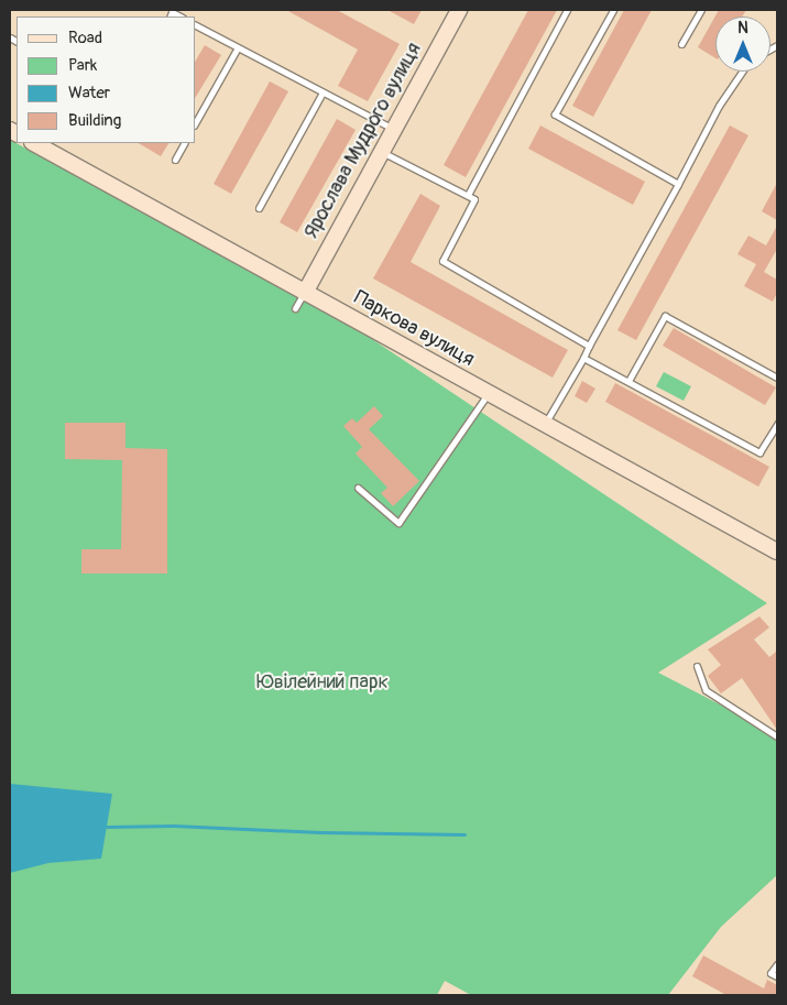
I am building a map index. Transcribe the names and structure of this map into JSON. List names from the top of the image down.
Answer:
{
  "streets": {
    "street": ["Ярослава Мудрого вулиця", "Паркова вулиця"]
  },
  "crossings": [
    ["Ярослава Мудрого вулиця", "Паркова вулиця"]
  ],
  "parks": ["Ювілейний парк"],
  "legend": [
    "Road",
    "Park",
    "Water",
    "Building"
  ],
  "north": "top"
}
